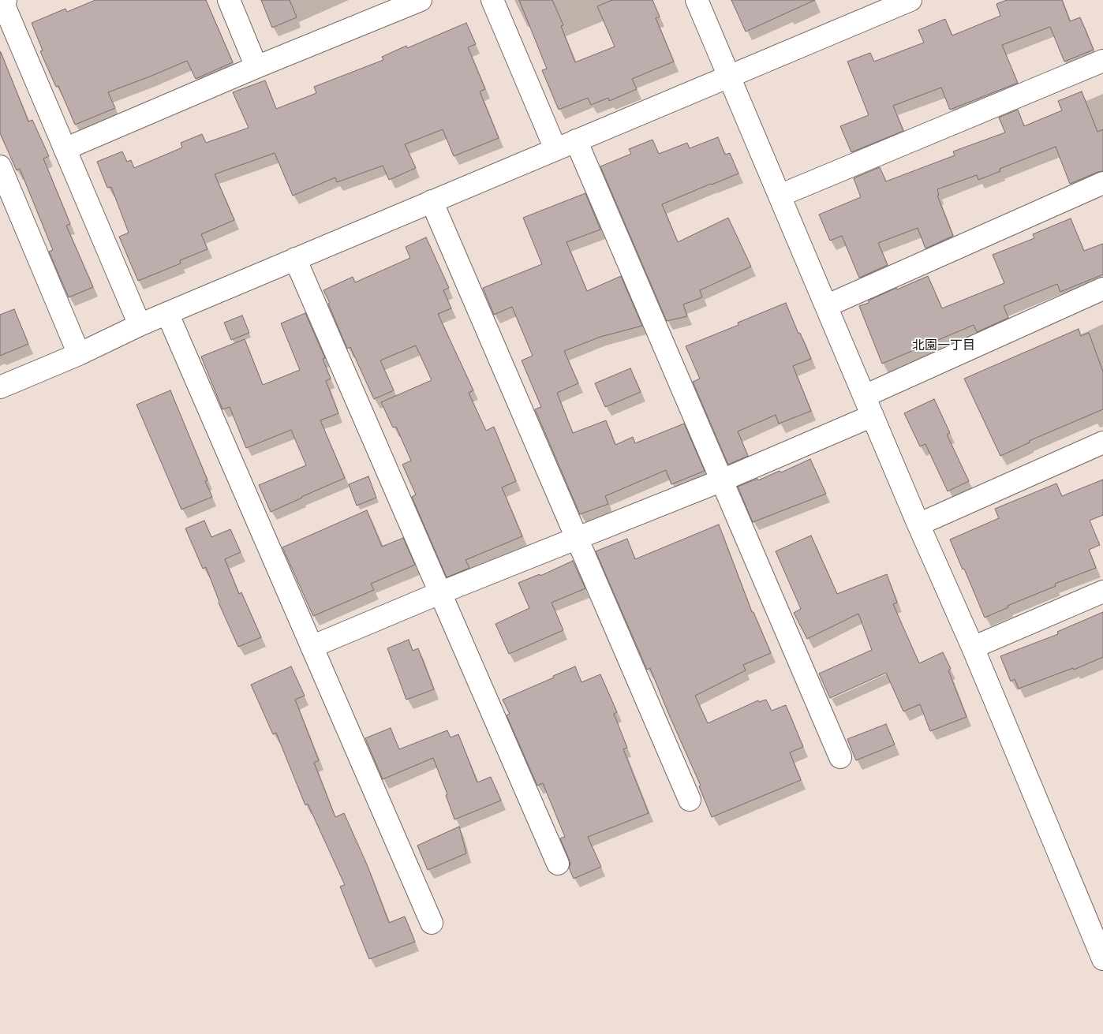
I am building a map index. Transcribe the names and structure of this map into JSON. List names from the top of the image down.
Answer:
{
  "districts": ["北園一丁目"]
}
